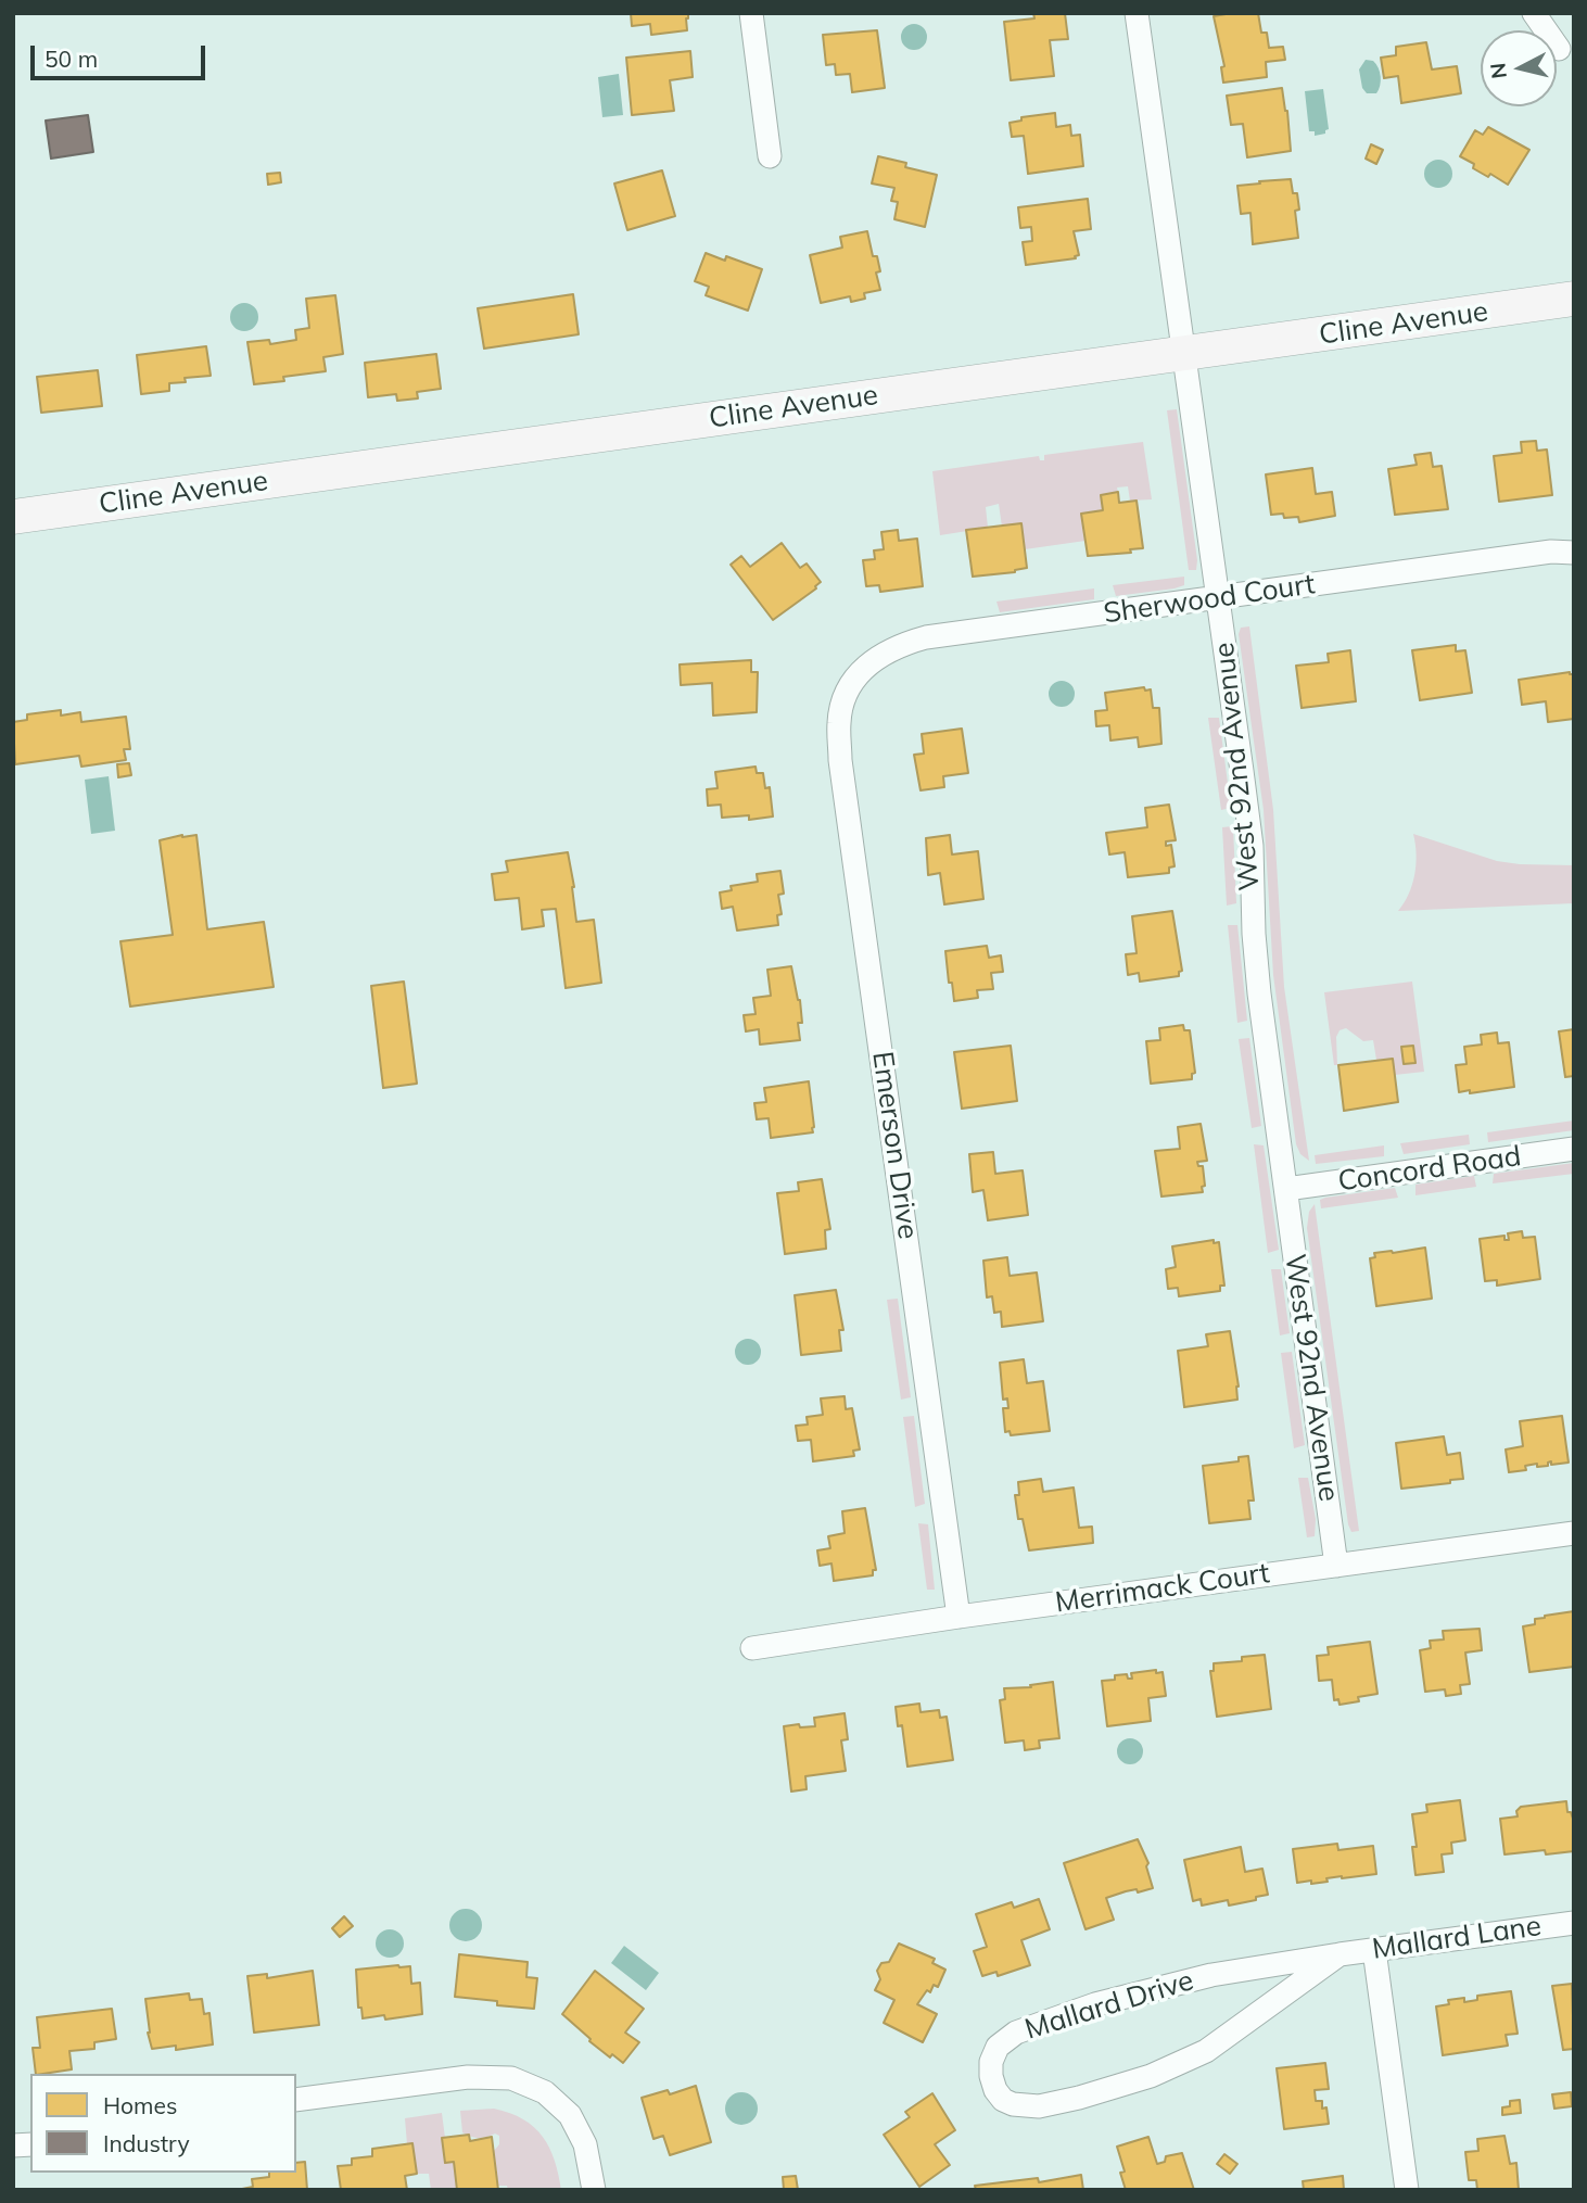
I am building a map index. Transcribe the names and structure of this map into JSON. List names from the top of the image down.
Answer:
{
  "streets": {
    "street": [
      "Cline Avenue",
      "Sherwood Court",
      "West 92nd Avenue",
      "Emerson Drive",
      "Concord Road",
      "Merrimack Court",
      "Mallard Lane",
      "Mallard Drive"
    ]
  },
  "crossings": [
    ["Cline Avenue", "West 92nd Avenue"],
    ["Sherwood Court", "West 92nd Avenue"],
    ["Sherwood Court", "Emerson Drive"],
    ["West 92nd Avenue", "Concord Road"],
    ["West 92nd Avenue", "Merrimack Court"],
    ["Emerson Drive", "Merrimack Court"],
    ["Mallard Lane", "Mallard Drive"]
  ],
  "legend": ["Homes", "Industry"],
  "scale_bar": "50 m",
  "north": "left"
}
